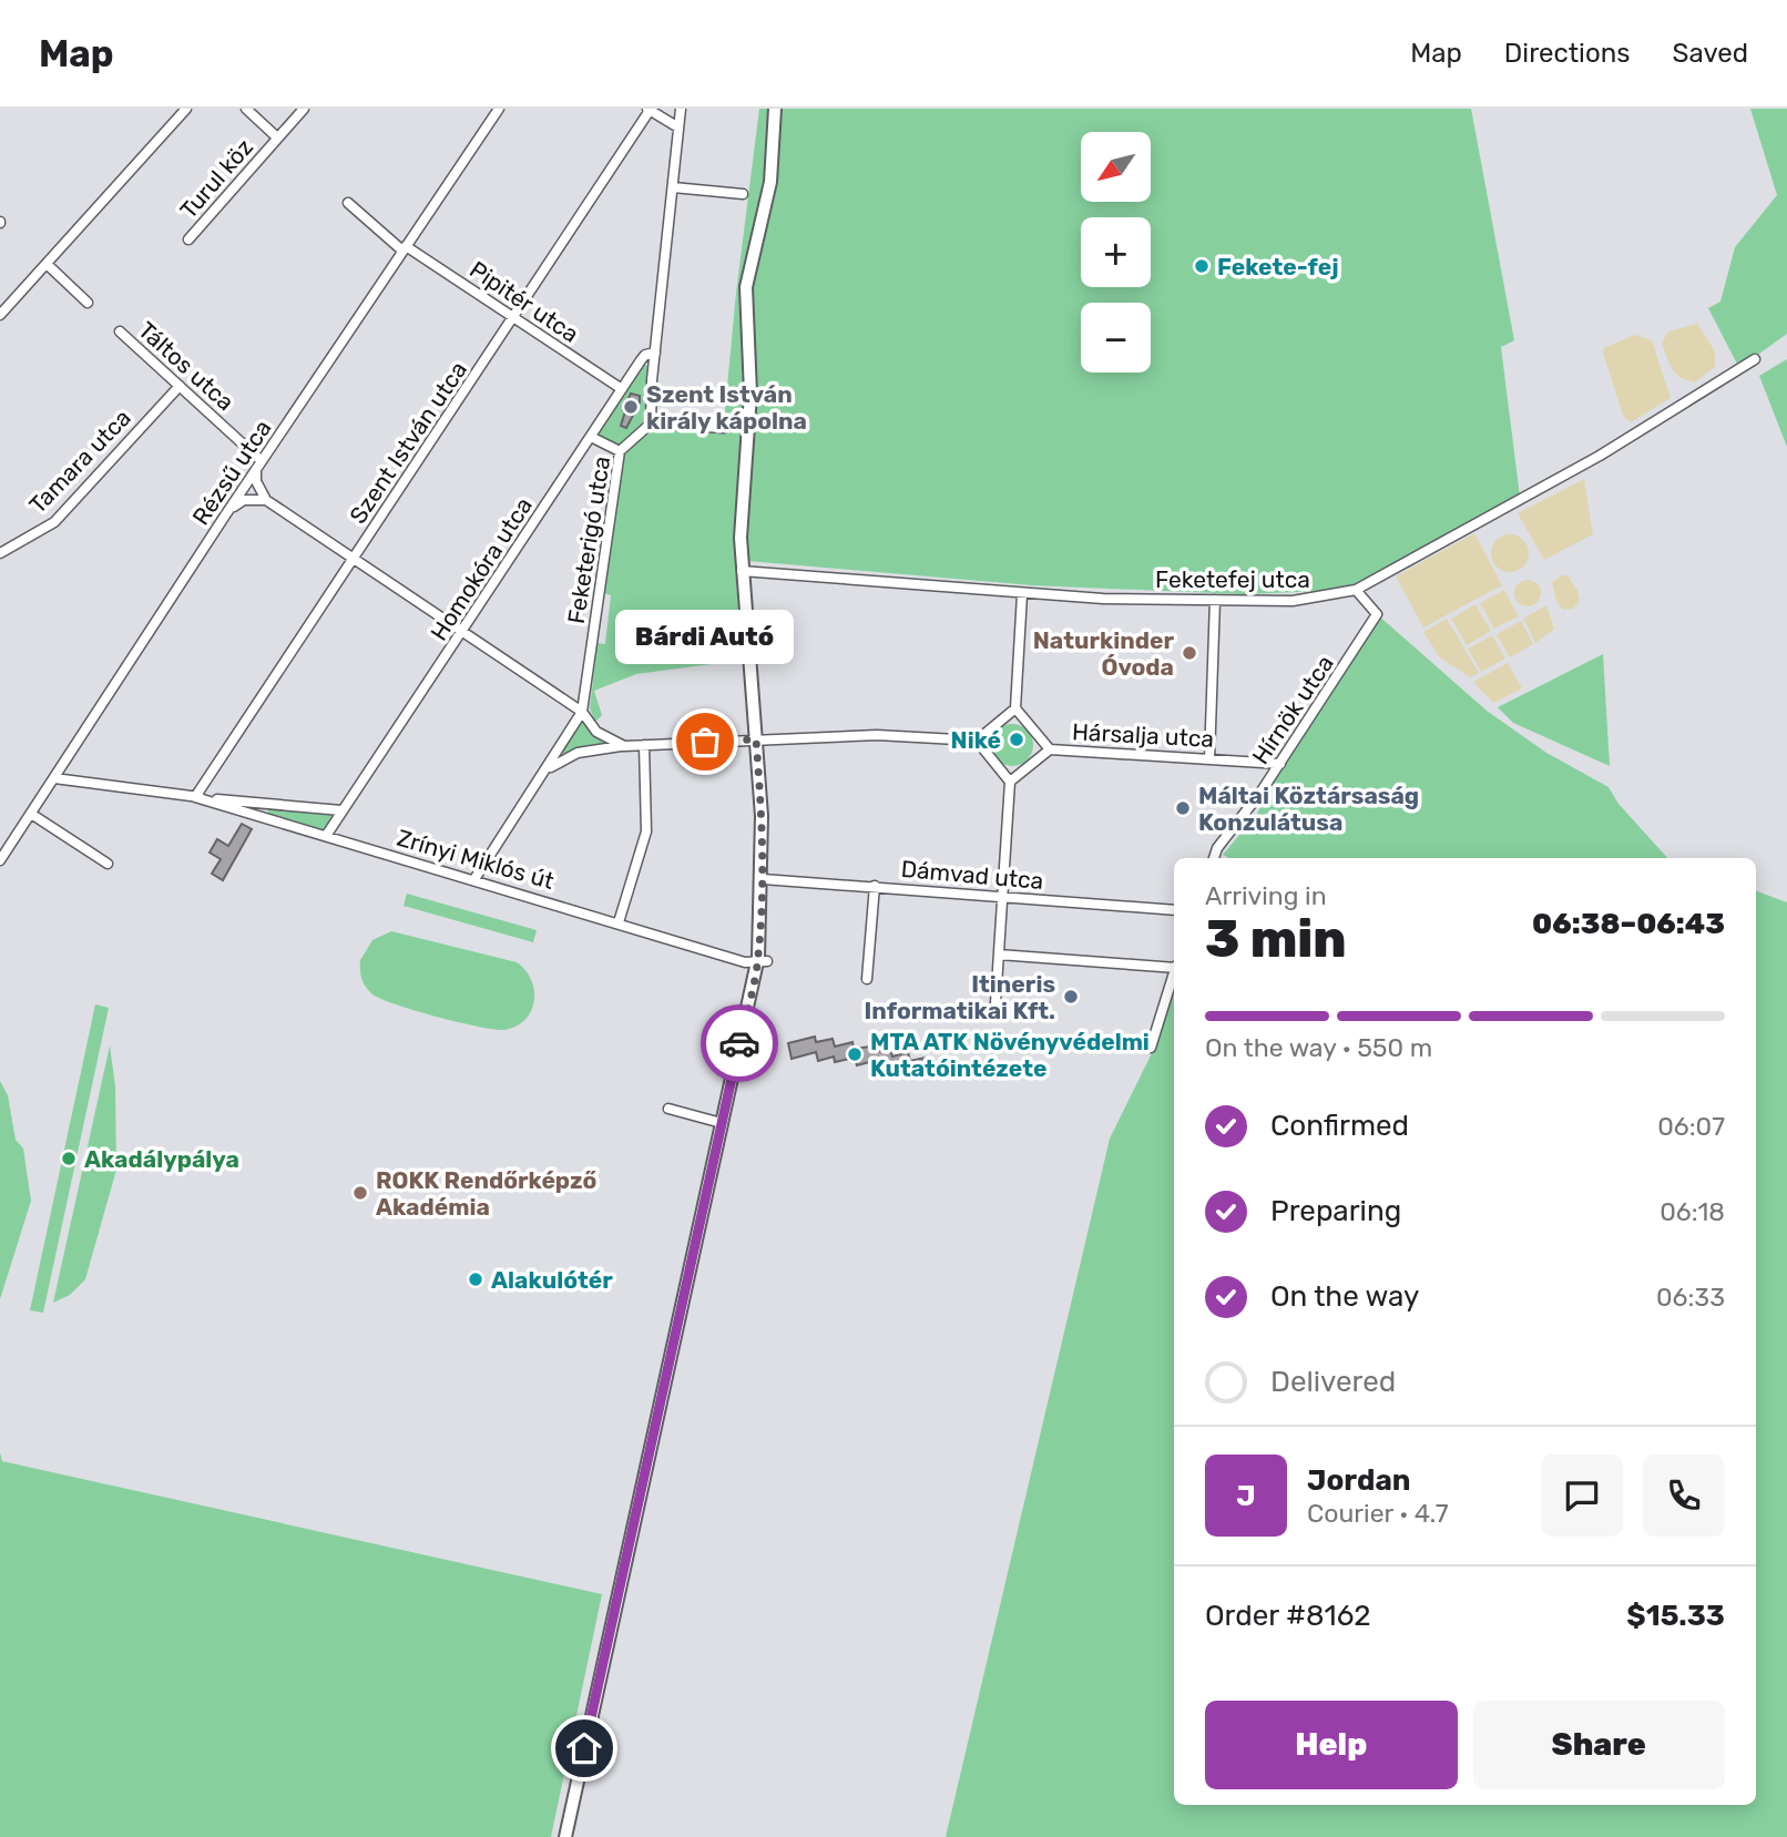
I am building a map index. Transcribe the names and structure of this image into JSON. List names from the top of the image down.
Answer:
{
  "streets": {
    "street": [
      "Turul köz",
      "Pipitér utca",
      "Táltos utca",
      "Szent István utca",
      "Tamara utca",
      "Rézsű utca",
      "Feketerigó utca",
      "Homokóra utca",
      "Feketefej utca",
      "Hírnök utca",
      "Hársalja utca",
      "Zrínyi Miklós út",
      "Dámvad utca"
    ]
  },
  "crossings": [
    ["Pipitér utca", "Szent István utca"],
    ["Pipitér utca", "Rézsű utca"],
    ["Pipitér utca", "Homokóra utca"],
    ["Táltos utca", "Tamara utca"],
    ["Táltos utca", "Rézsű utca"],
    ["Szent István utca", "Zrínyi Miklós út"],
    ["Rézsű utca", "Zrínyi Miklós út"],
    ["Feketerigó utca", "Zrínyi Miklós út"],
    ["Homokóra utca", "Zrínyi Miklós út"],
    ["Feketefej utca", "Hírnök utca"],
    ["Hírnök utca", "Hársalja utca"]
  ],
  "places": [
    "Fekete-fej",
    "Szent István király kápolna",
    "Naturkinder Óvoda",
    "Niké",
    "Bárdi Autó",
    "Máltai Köztársaság Konzulátusa",
    "Itineris Informatikai Kft.",
    "MTA ATK Növényvédelmi Kutatóintézete",
    "Akadálypálya",
    "ROKK Rendőrképző Akadémia",
    "Alakulótér"
  ],
  "north": "bottom left",
  "page": {
    "header": "Map",
    "nav": ["Map", "Directions", "Saved"],
    "map_buttons": ["+", "−"],
    "bubble": "Bárdi Autó",
    "heading": ["3 min", "Arriving in", "06:38–06:43"],
    "panel": [
      "Jordan",
      "Courier · 4.7",
      "Order #8162",
      "$15.33"
    ],
    "bar": "On the way · 550 m",
    "list": [
      ["Confirmed", "06:07"],
      ["Preparing", "06:18"],
      ["On the way", "06:33"],
      "Delivered"
    ],
    "round": "J",
    "buttons": ["Help", "Share"]
  }
}
